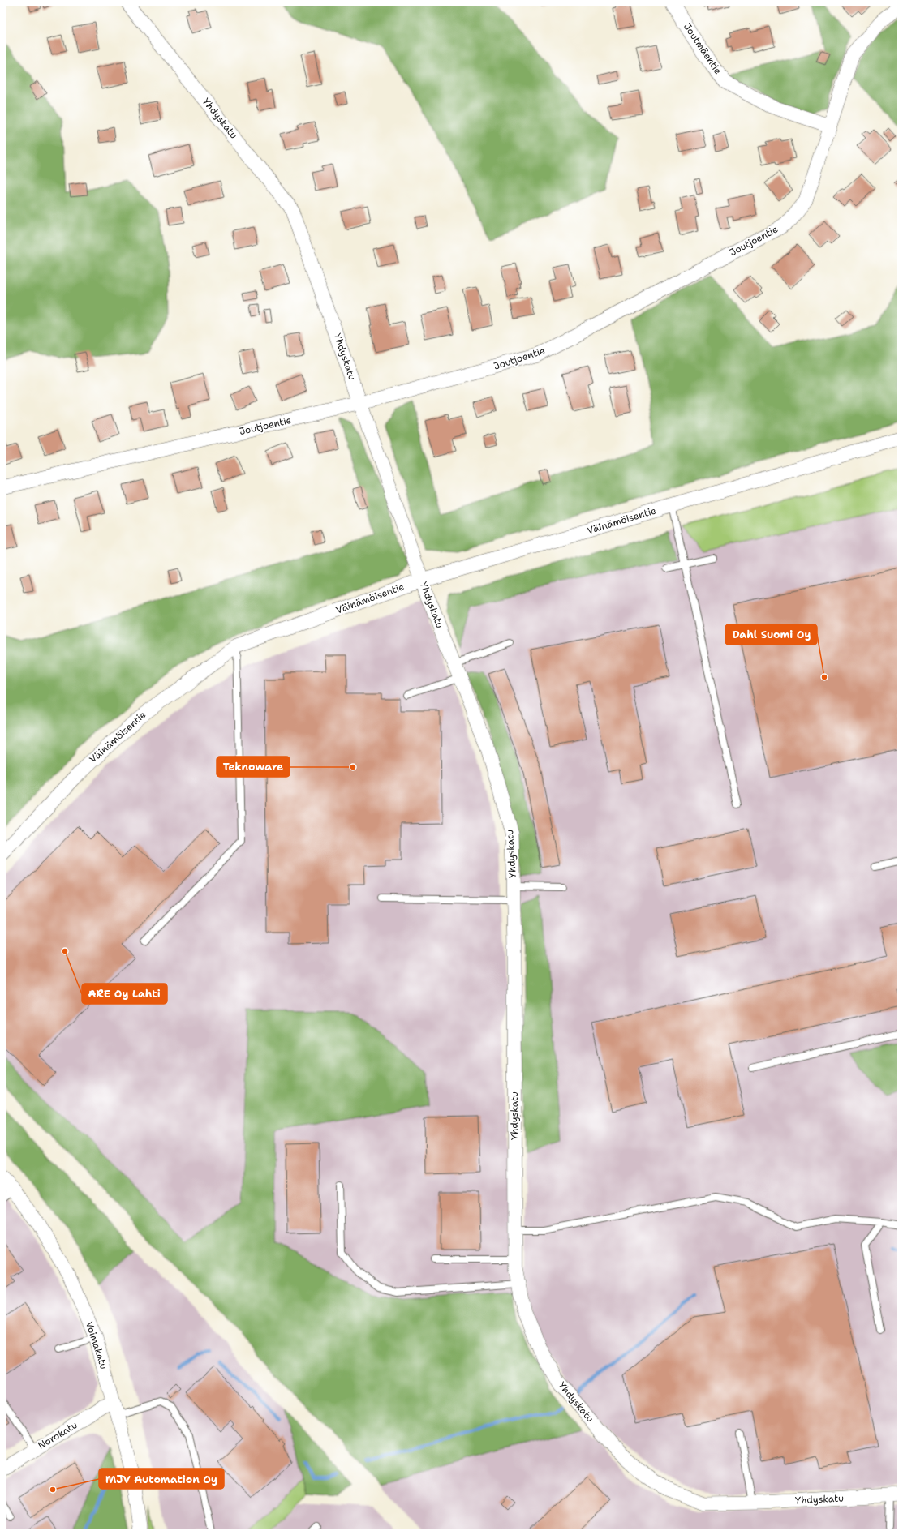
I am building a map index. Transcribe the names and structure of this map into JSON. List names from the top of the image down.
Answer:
{
  "streets": {
    "street": [
      "Joutmäentie",
      "Yhdyskatu",
      "Joutjoentie",
      "Väinämöisentie",
      "Voimakatu",
      "Norokatu"
    ]
  },
  "crossings": [
    ["Joutmäentie", "Joutjoentie"],
    ["Yhdyskatu", "Joutjoentie"],
    ["Yhdyskatu", "Väinämöisentie"],
    ["Voimakatu", "Norokatu"]
  ],
  "places": [
    "Dahl Suomi Oy",
    "Teknoware",
    "ARE Oy Lahti",
    "MJV Automation Oy"
  ]
}
